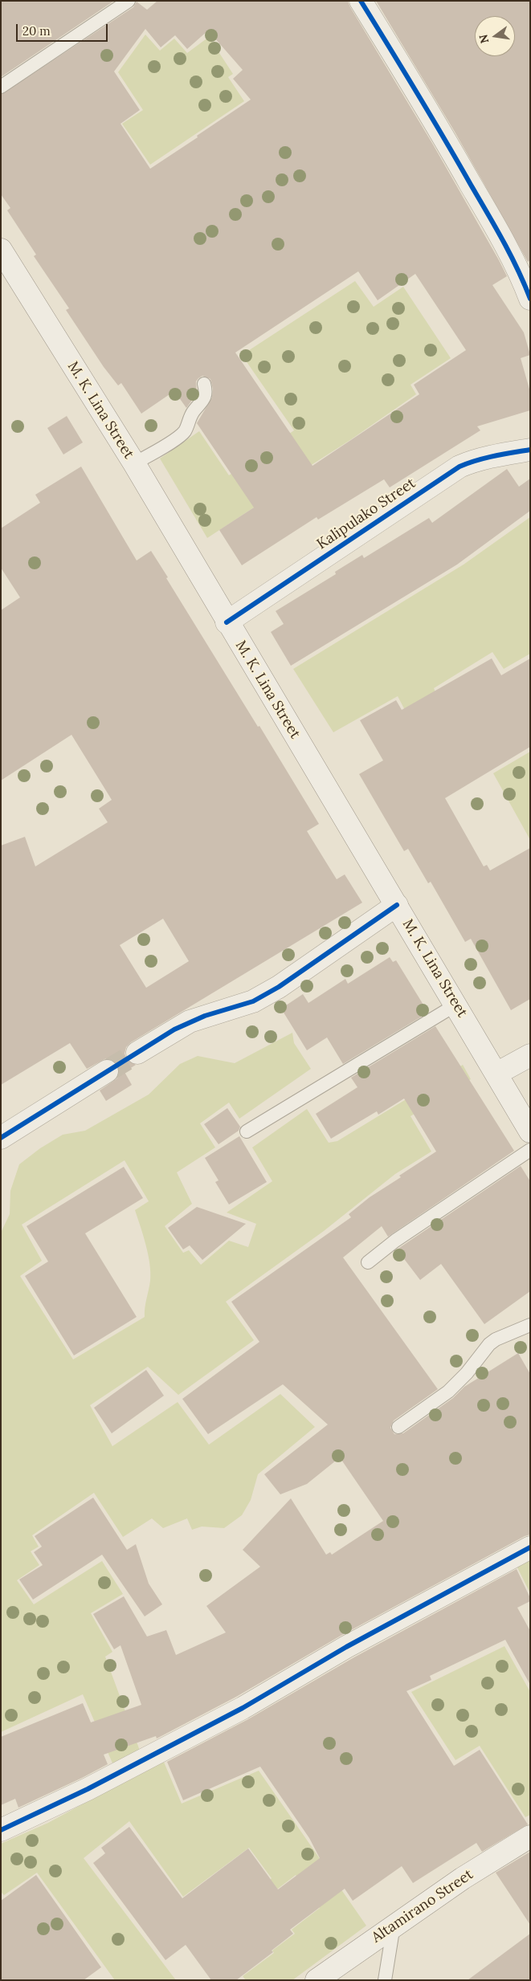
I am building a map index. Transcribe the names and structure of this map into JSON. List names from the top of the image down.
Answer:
{
  "streets": {
    "street": ["M. K. Lina Street", "Kalipulako Street", "Altamirano Street"]
  },
  "crossings": [
    ["M. K. Lina Street", "Kalipulako Street"]
  ],
  "scale_bar": "20 m",
  "north": "left"
}
